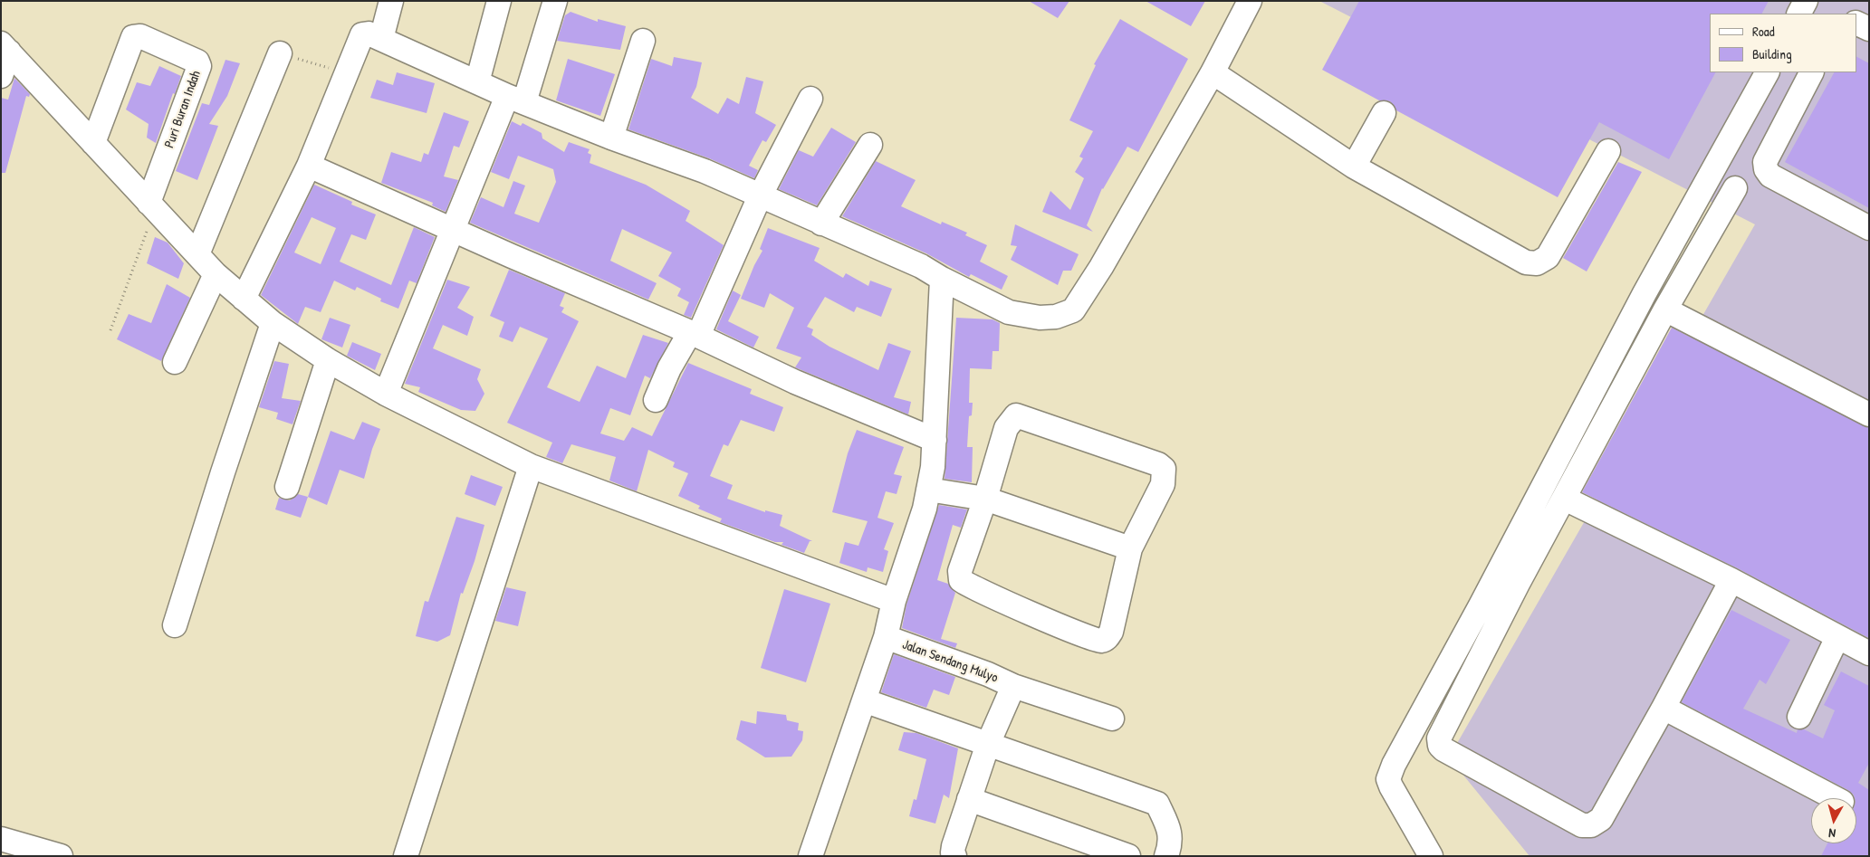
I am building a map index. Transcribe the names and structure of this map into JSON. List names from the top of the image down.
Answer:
{
  "streets": {
    "street": ["Puri Buran Indah", "Jalan Sendang Mulyo"]
  },
  "legend": ["Road", "Building"],
  "north": "bottom"
}
